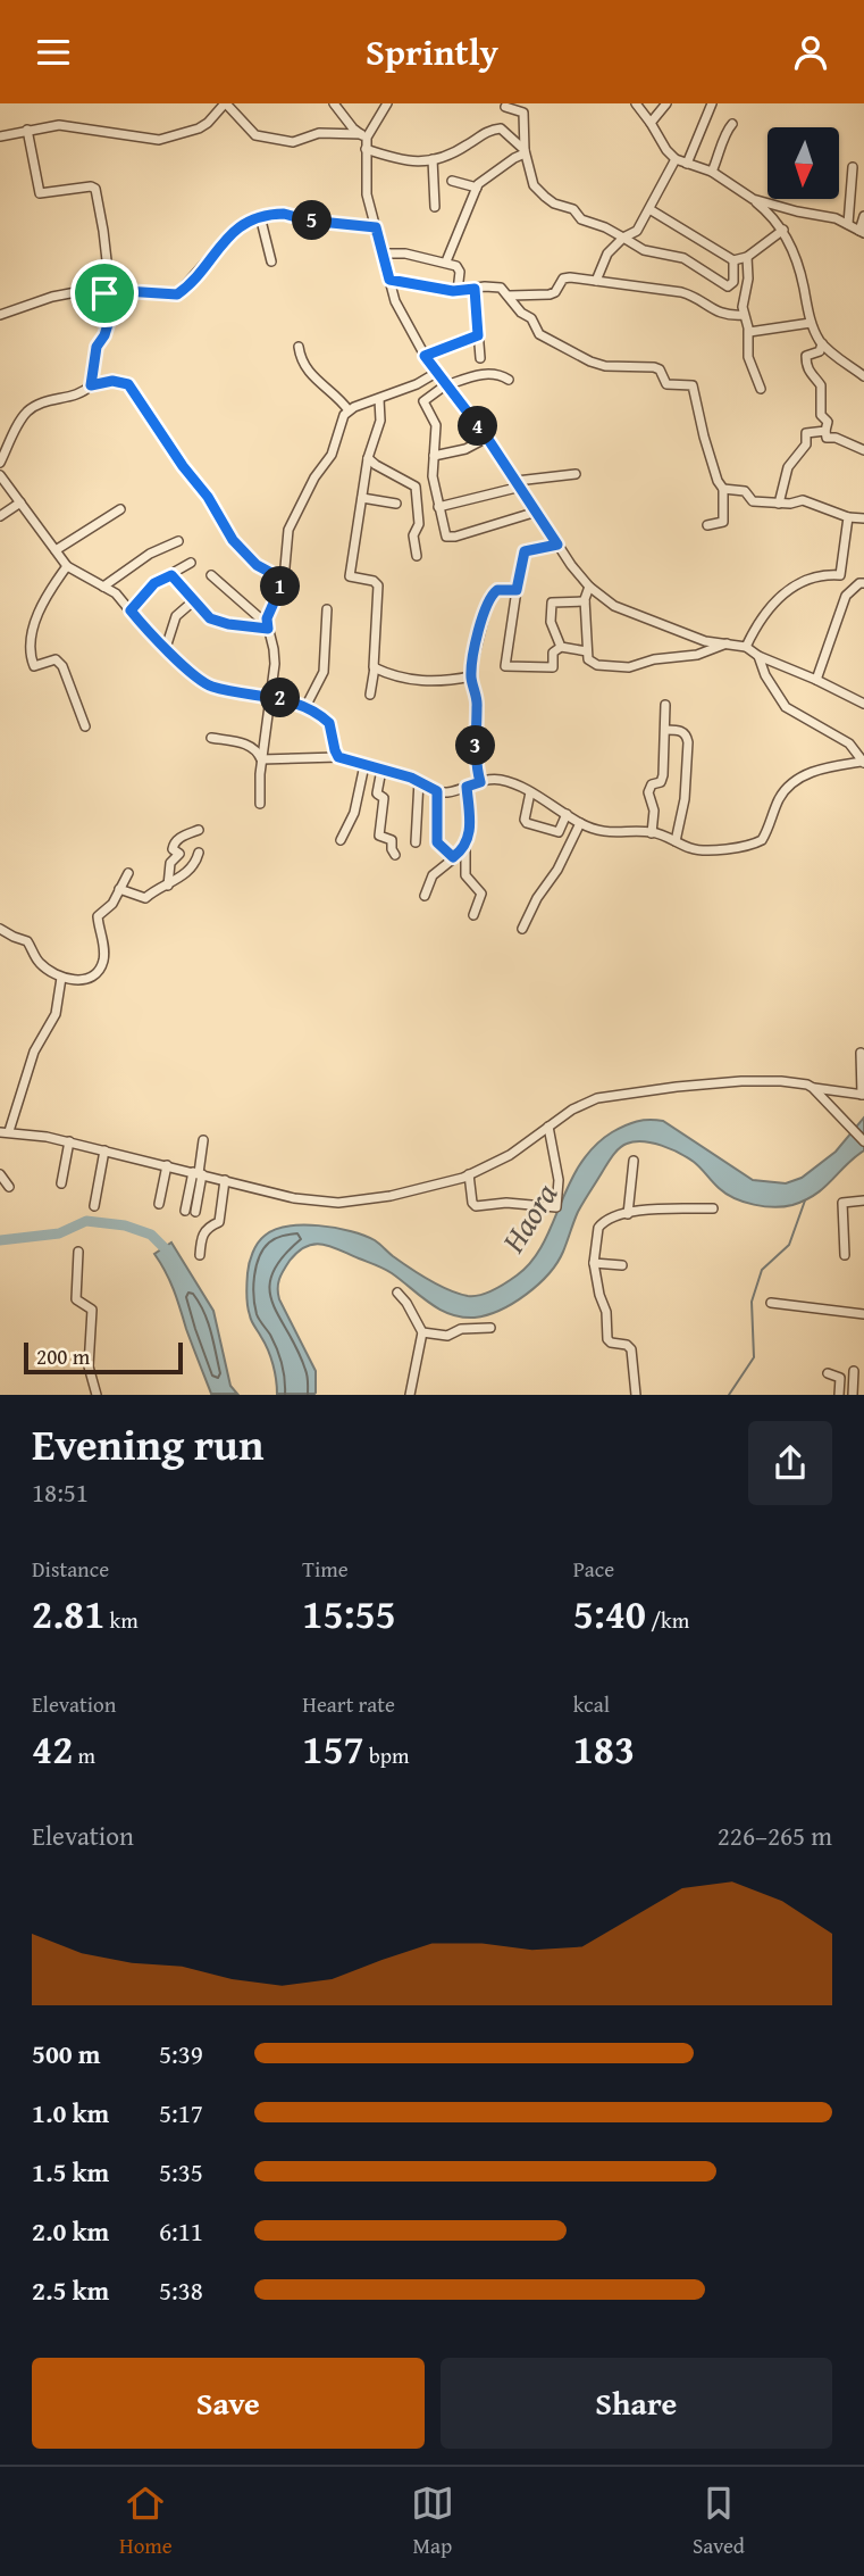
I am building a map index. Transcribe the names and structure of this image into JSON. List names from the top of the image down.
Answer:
{
  "water": ["Haora"],
  "scale_bar": "200 m",
  "north": "bottom",
  "page": {
    "header": "Sprintly",
    "pins": [
      "5",
      "4",
      "1",
      "2",
      "3"
    ],
    "scale": "200 m",
    "heading": ["Evening run", "18:51"],
    "stats": [
      ["Distance", "2.81 km"],
      ["Time", "15:55"],
      ["Pace", "5:40 /km"],
      ["Elevation", "42 m"],
      ["Heart rate", "157 bpm"],
      ["kcal", "183"]
    ],
    "chart": ["Elevation", "226–265 m"],
    "list": [
      {
        "name": "500 m",
        "note": "5:39"
      },
      {
        "name": "1.0 km",
        "note": "5:17"
      },
      {
        "name": "1.5 km",
        "note": "5:35"
      },
      {
        "name": "2.0 km",
        "note": "6:11"
      },
      {
        "name": "2.5 km",
        "note": "5:38"
      }
    ],
    "buttons": ["Save", "Share"],
    "tabs": ["Home", "Map", "Saved"]
  }
}
